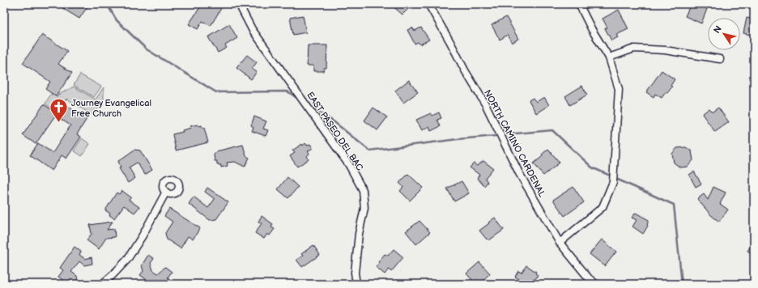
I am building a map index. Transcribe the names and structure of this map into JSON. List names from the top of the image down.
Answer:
{
  "streets": {
    "street": ["EAST PASEO DEL BAC", "NORTH CAMINO CARDENAL"]
  },
  "places": {
    "church": ["Journey Evangelical Free Church"]
  },
  "north": "top left"
}
